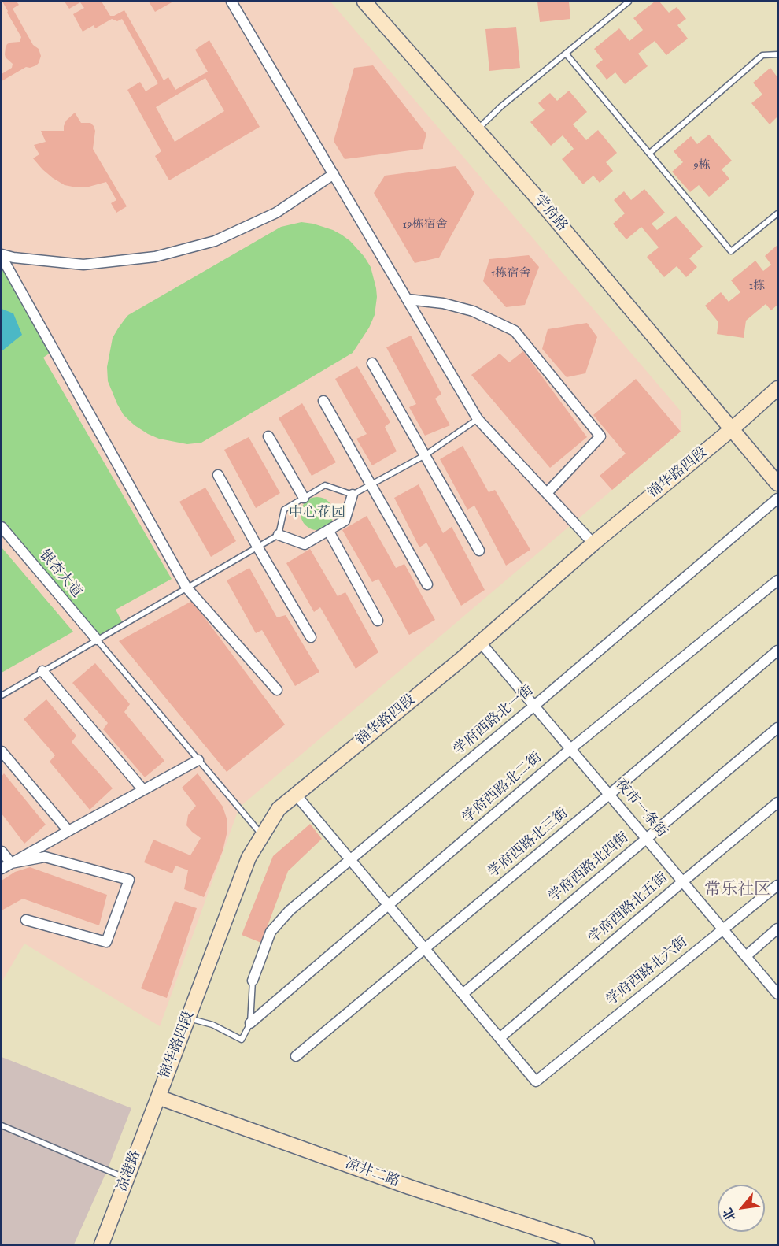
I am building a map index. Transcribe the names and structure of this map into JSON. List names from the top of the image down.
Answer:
{
  "streets": {
    "main road": [
      "学府路",
      "锦华路四段",
      "凉港路",
      "凉井二路"
    ],
    "street": [
      "银杏大道",
      "学府西路北一街",
      "学府西路北二街",
      "夜市一条街",
      "学府西路北三街",
      "学府西路北四街",
      "学府西路北五街",
      "学府西路北六街"
    ]
  },
  "crossings": [
    ["学府路", "锦华路四段"],
    ["锦华路四段", "夜市一条街"],
    ["锦华路四段", "凉港路"],
    ["锦华路四段", "凉井二路"],
    ["学府西路北一街", "夜市一条街"],
    ["学府西路北二街", "夜市一条街"],
    ["夜市一条街", "学府西路北三街"],
    ["夜市一条街", "学府西路北四街"],
    ["夜市一条街", "学府西路北五街"],
    ["夜市一条街", "学府西路北六街"],
    ["学府西路北五街", "学府西路北六街"],
    ["凉港路", "凉井二路"]
  ],
  "districts": ["常乐社区"],
  "parks": ["中心花园"],
  "house_numbers": [
    "9栋",
    "19栋宿舍",
    "1栋宿舍",
    "1栋"
  ],
  "north": "bottom left"
}
